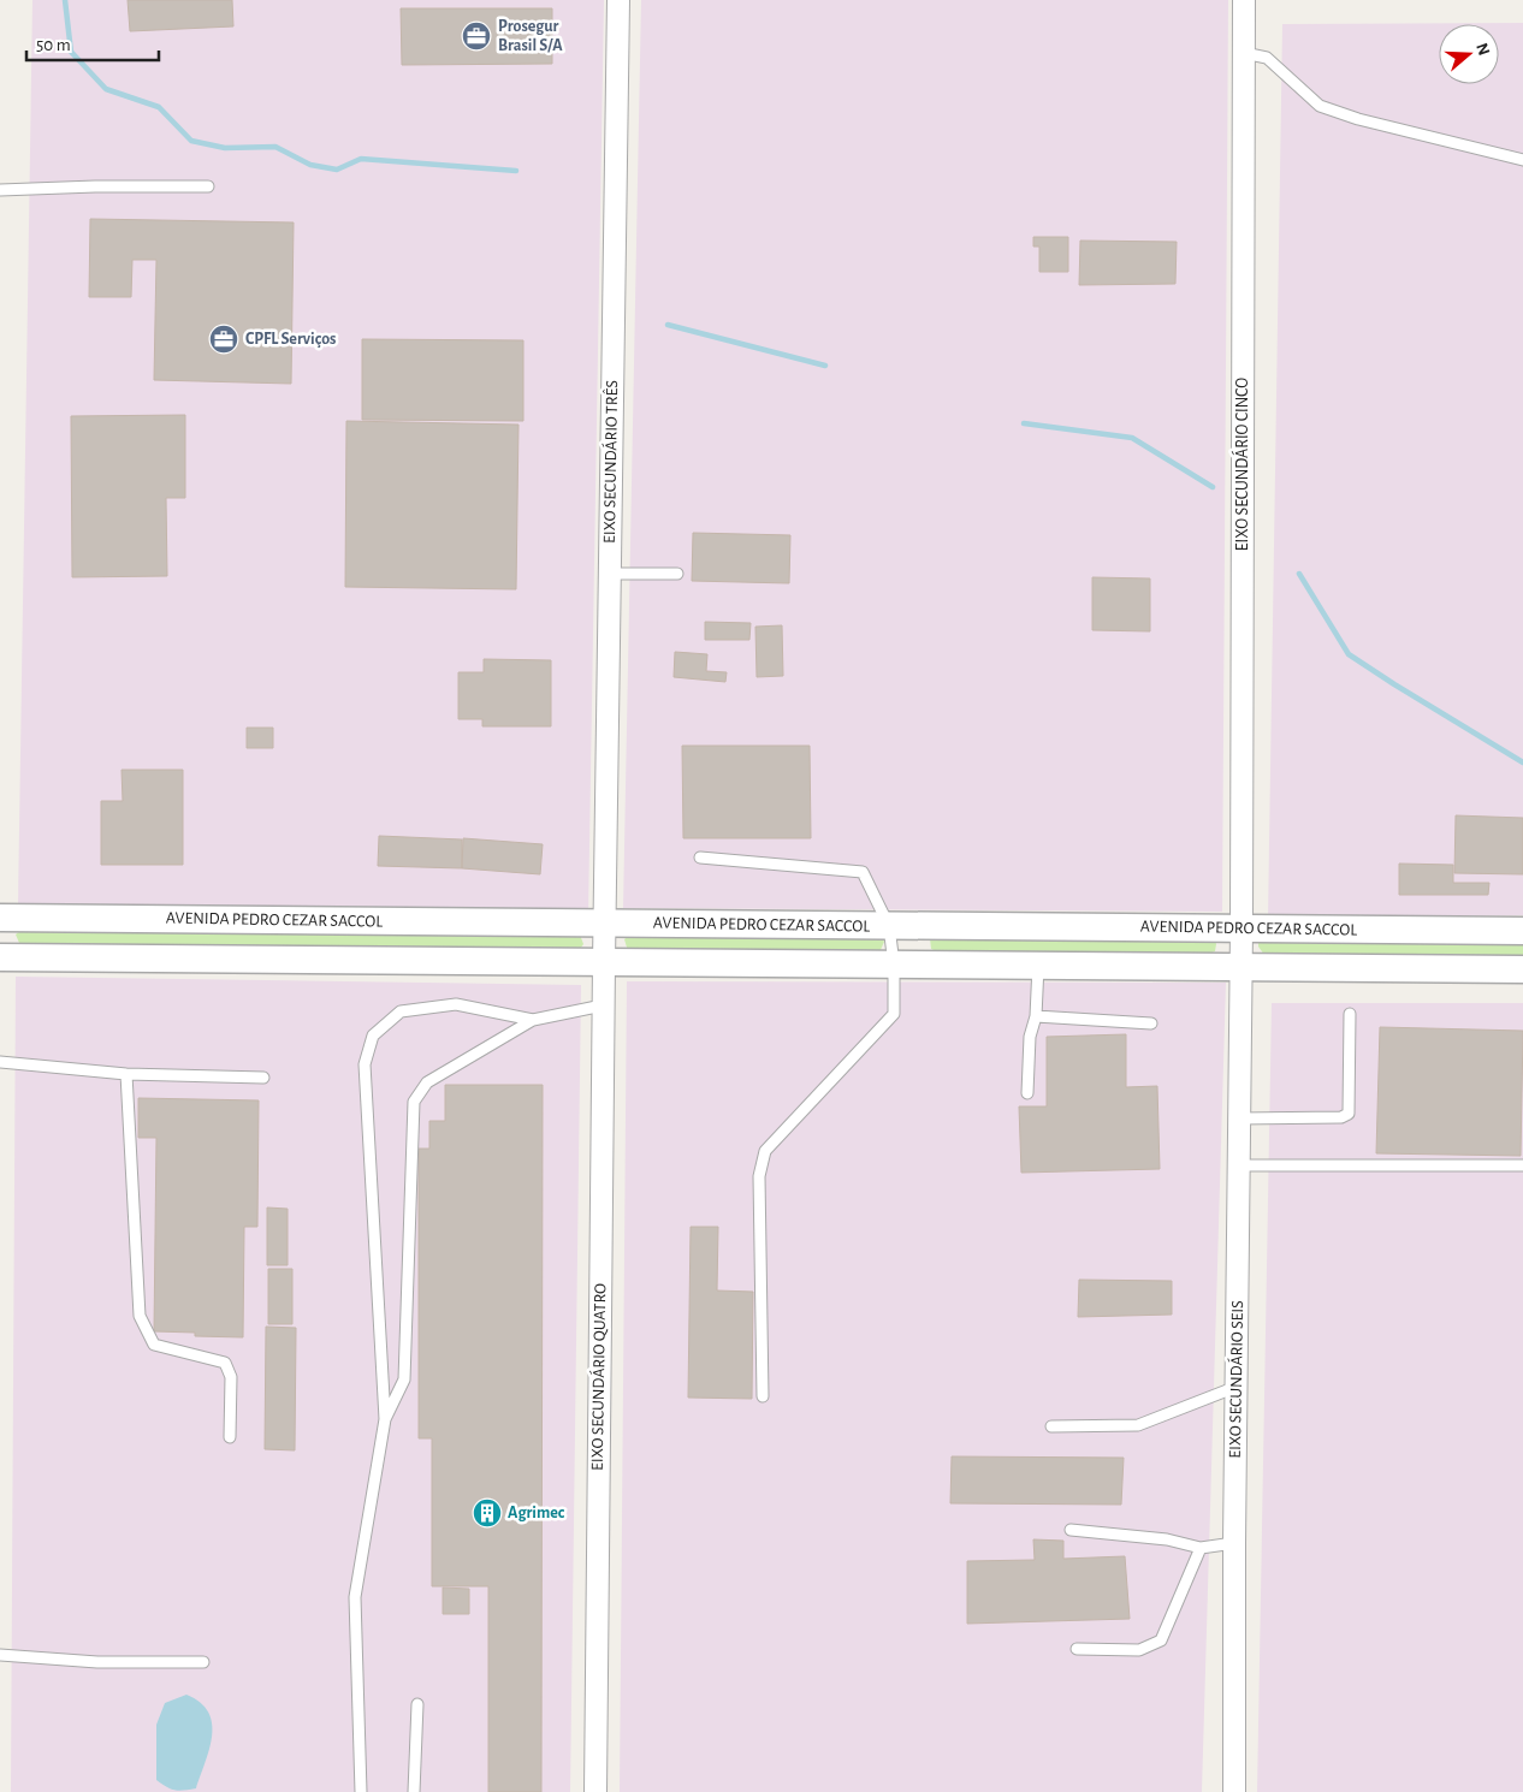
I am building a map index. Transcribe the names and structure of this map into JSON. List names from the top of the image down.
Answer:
{
  "streets": {
    "street": [
      "EIXO SECUNDÁRIO TRÊS",
      "EIXO SECUNDÁRIO CINCO",
      "AVENIDA PEDRO CEZAR SACCOL",
      "EIXO SECUNDÁRIO QUATRO",
      "EIXO SECUNDÁRIO SEIS"
    ]
  },
  "crossings": [
    ["EIXO SECUNDÁRIO TRÊS", "AVENIDA PEDRO CEZAR SACCOL"],
    ["EIXO SECUNDÁRIO TRÊS", "EIXO SECUNDÁRIO QUATRO"],
    ["EIXO SECUNDÁRIO CINCO", "AVENIDA PEDRO CEZAR SACCOL"],
    ["EIXO SECUNDÁRIO CINCO", "EIXO SECUNDÁRIO SEIS"]
  ],
  "places": {
    "office": ["Prosegur Brasil S/A", "CPFL Serviços"],
    "building": ["Agrimec"]
  },
  "scale_bar": "50 m",
  "north": "right"
}
